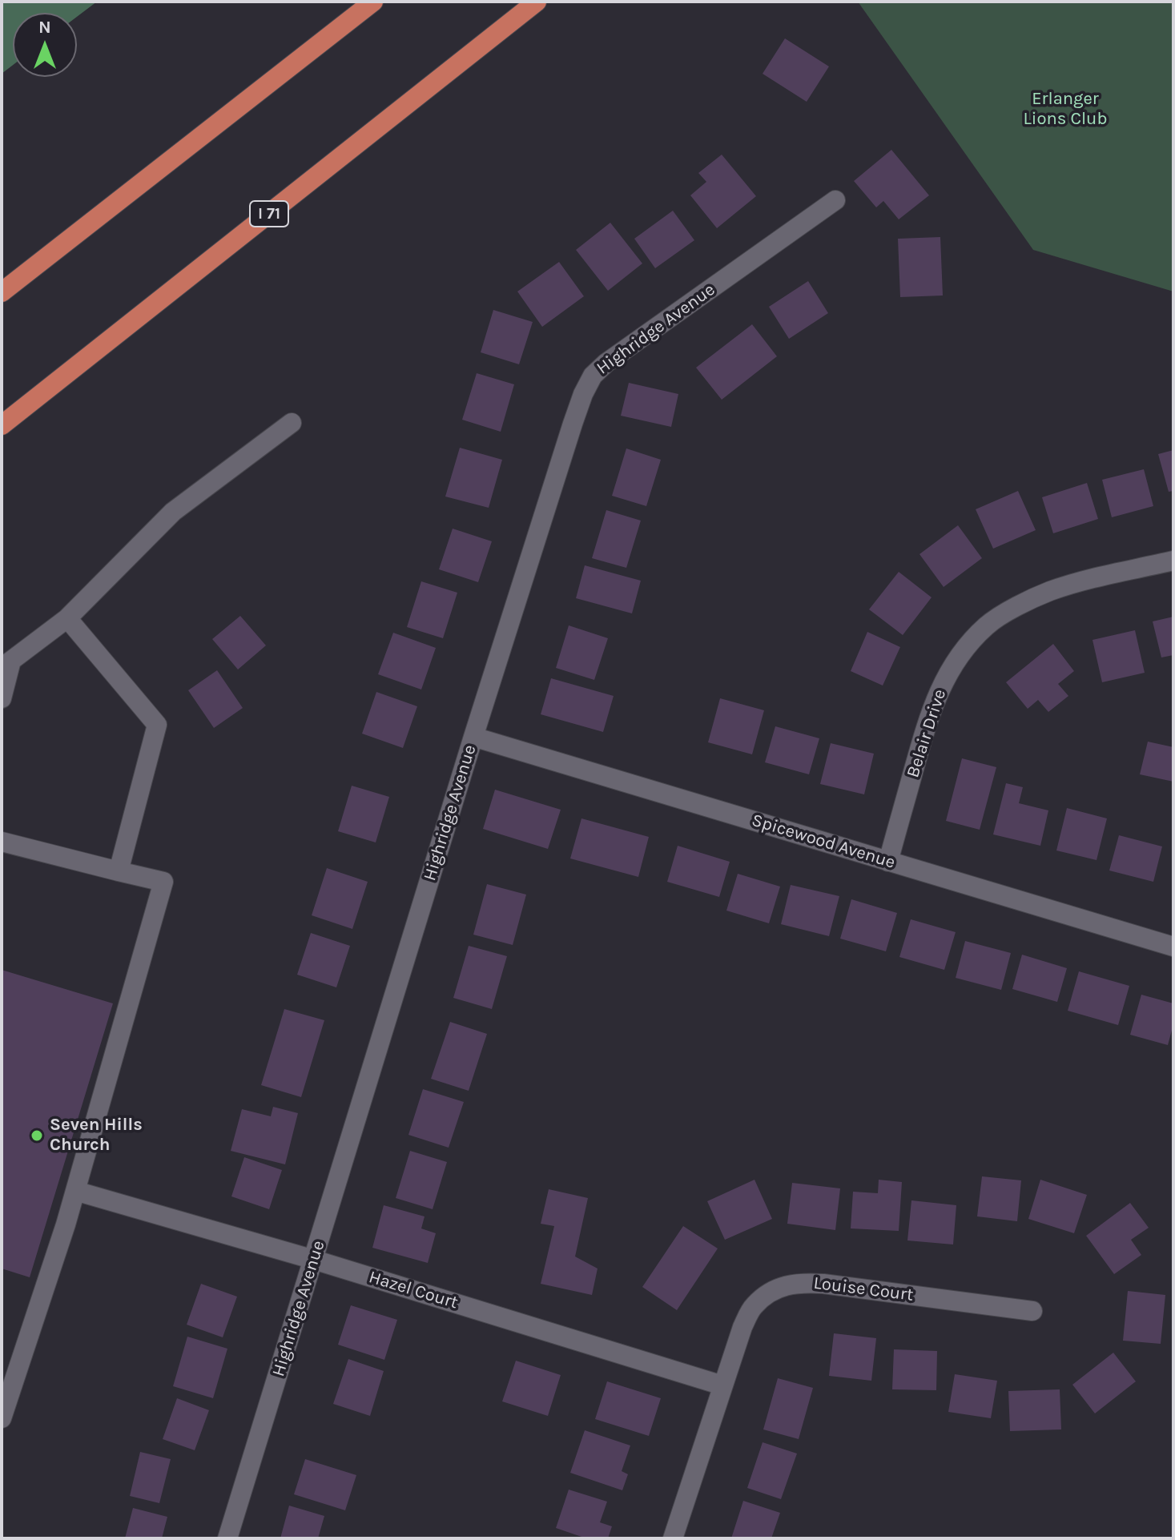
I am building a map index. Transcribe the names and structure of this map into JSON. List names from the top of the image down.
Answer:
{
  "streets": {
    "highway": ["I 71"],
    "street": [
      "Highridge Avenue",
      "Belair Drive",
      "Spicewood Avenue",
      "Louise Court",
      "Hazel Court"
    ]
  },
  "crossings": [
    ["Highridge Avenue", "Spicewood Avenue"],
    ["Highridge Avenue", "Hazel Court"],
    ["Belair Drive", "Spicewood Avenue"],
    ["Louise Court", "Hazel Court"]
  ],
  "parks": ["Erlanger Lions Club"],
  "places": ["Seven Hills Church"],
  "north": "top"
}
